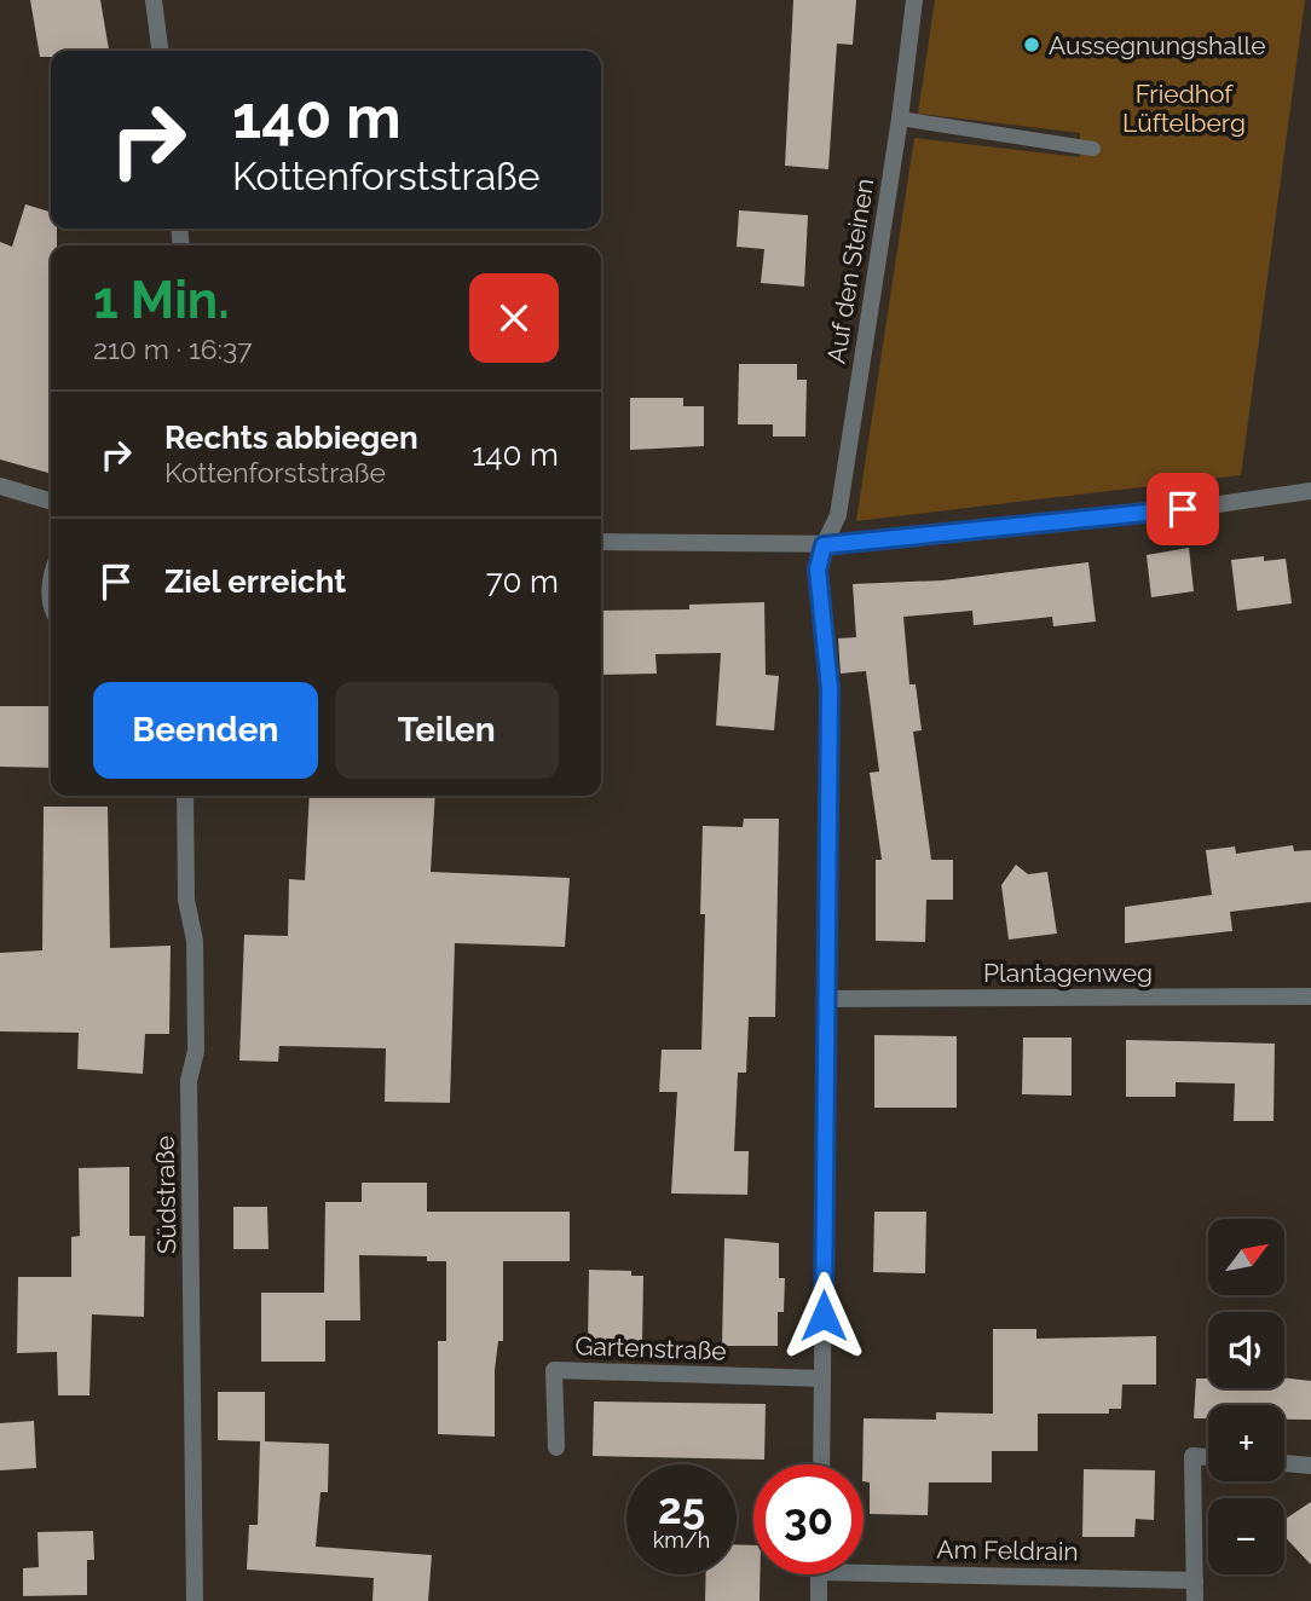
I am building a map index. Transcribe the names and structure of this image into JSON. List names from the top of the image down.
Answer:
{
  "streets": {
    "street": [
      "Auf den Steinen",
      "Plantagenweg",
      "Südstraße",
      "Gartenstraße",
      "Am Feldrain"
    ]
  },
  "parks": ["Friedhof Lüftelberg"],
  "places": ["Aussegnungshalle"],
  "north": "top right",
  "page": {
    "turn": ["140 m", "Kottenforststraße"],
    "heading": ["1 Min.", "210 m · 16:37"],
    "list": [
      {
        "name": "Rechts abbiegen",
        "note": "Kottenforststraße",
        "value": "140 m"
      },
      {
        "name": "Ziel erreicht",
        "value": "70 m"
      }
    ],
    "buttons": ["Beenden", "Teilen"],
    "map_buttons": ["+", "−"],
    "speed": "25 km/h",
    "limit": "30"
  }
}
